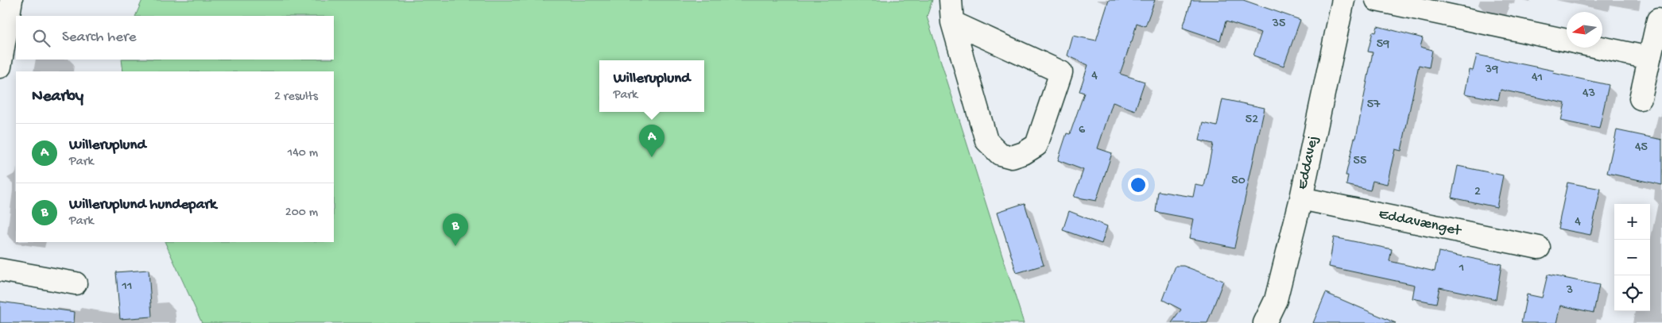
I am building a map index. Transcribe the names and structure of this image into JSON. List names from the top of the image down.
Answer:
{
  "streets": {
    "street": ["Eddavej", "Eddavænget"]
  },
  "crossings": [
    ["Eddavej", "Eddavænget"]
  ],
  "house_numbers": [
    "35",
    "59",
    "39",
    "4",
    "41",
    "43",
    "57",
    "52",
    "6",
    "45",
    "55",
    "50",
    "2",
    "4",
    "1",
    "11",
    "3"
  ],
  "north": "left",
  "page": {
    "search": "Search here",
    "popup": ["Willeruplund", "Park"],
    "heading": ["Nearby", "2 results"],
    "list": [
      {
        "mark": "A",
        "name": "Willeruplund",
        "note": "Park",
        "value": "140 m"
      },
      {
        "mark": "B",
        "name": "Willeruplund hundepark",
        "note": "Park",
        "value": "200 m"
      }
    ],
    "pins": ["A", "B"],
    "map_buttons": ["+", "−"]
  }
}
